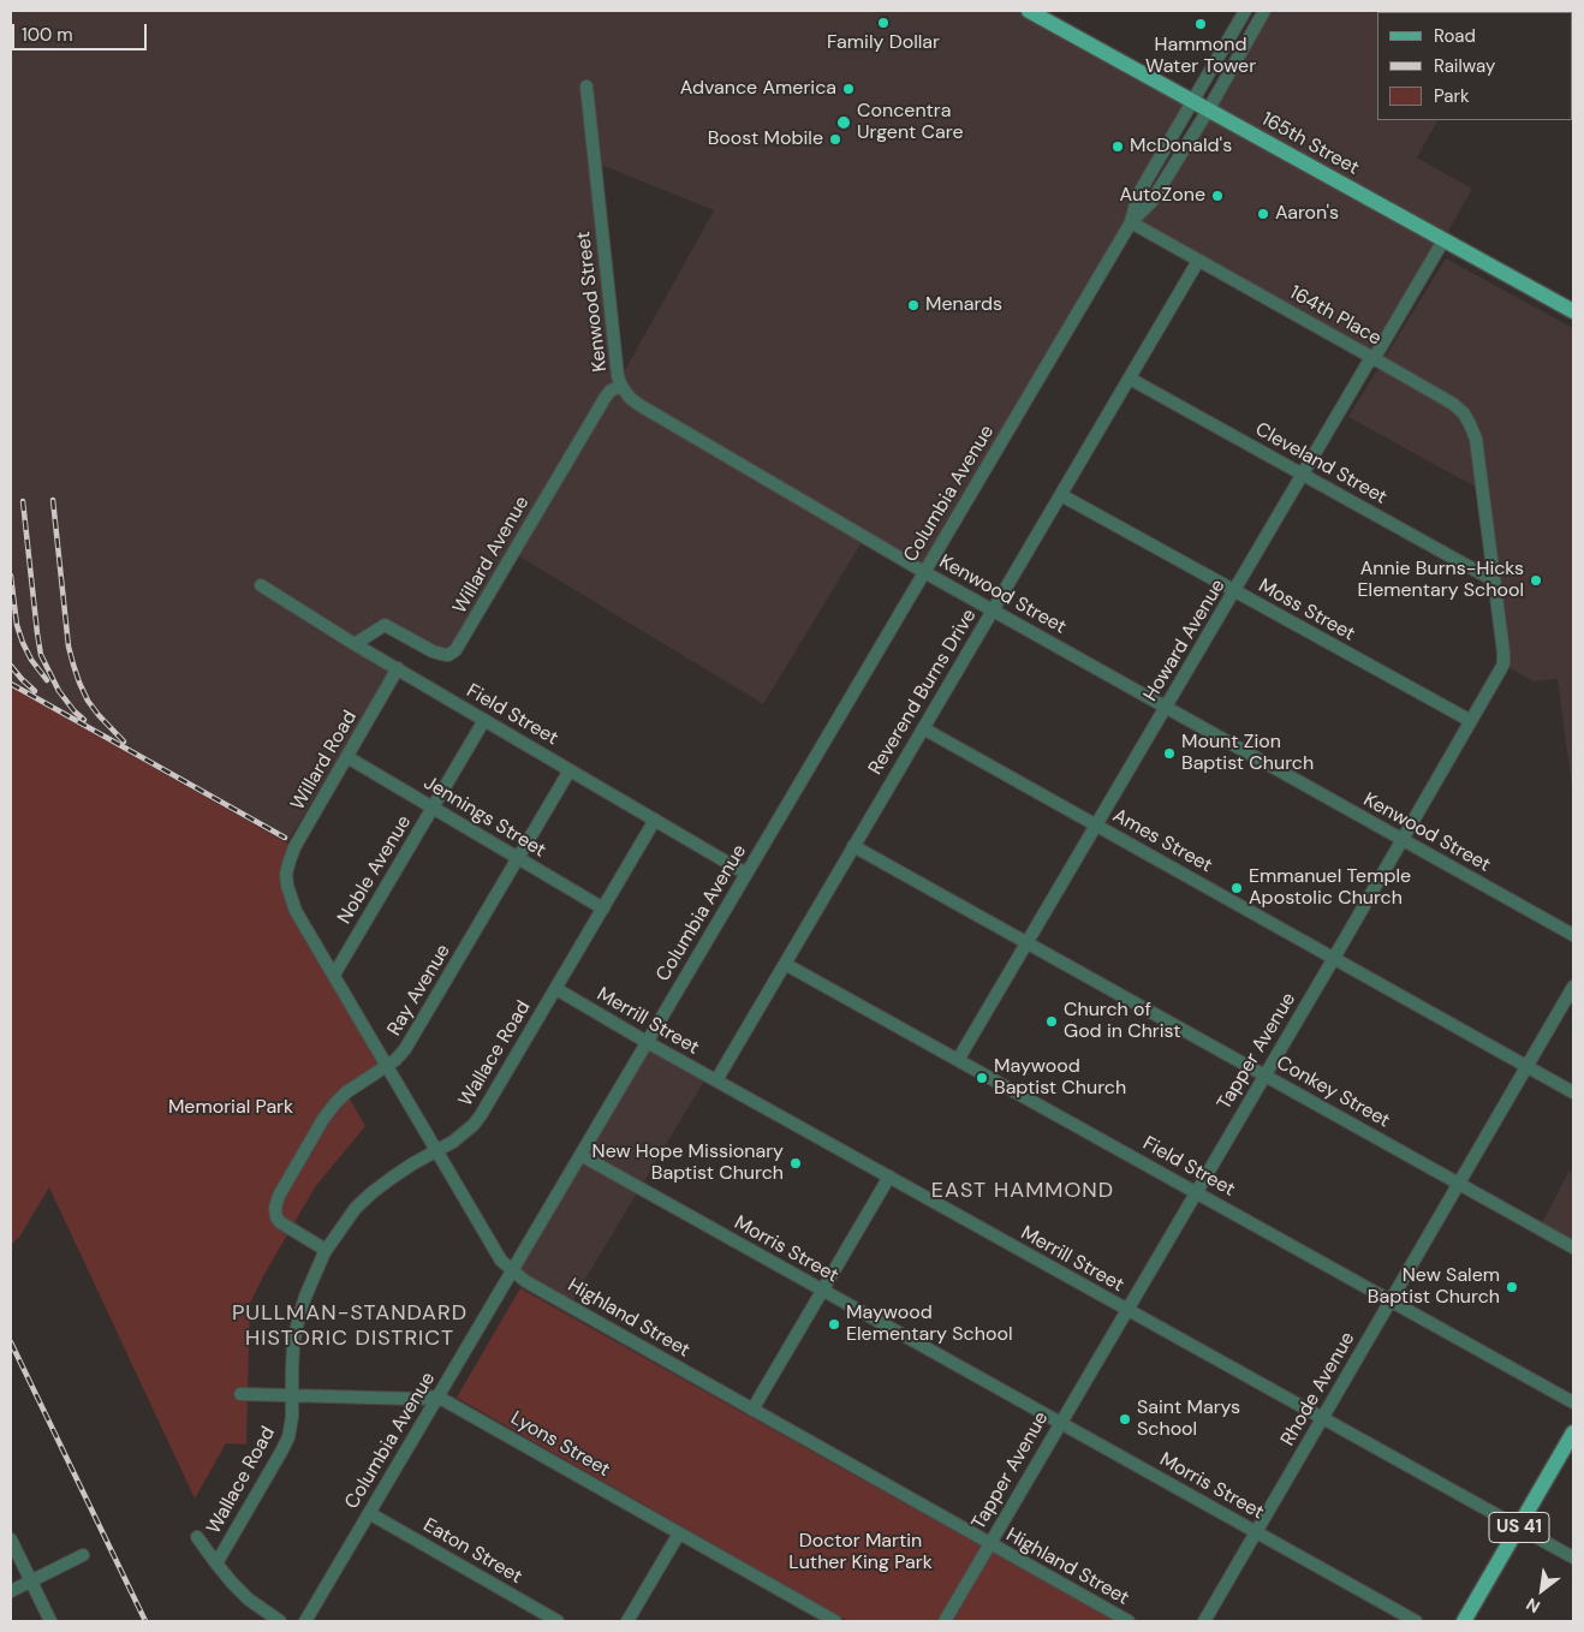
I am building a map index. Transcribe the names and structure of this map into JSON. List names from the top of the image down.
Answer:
{
  "streets": {
    "main road": ["165th Street", "US 41"],
    "street": [
      "Kenwood Street",
      "164th Place",
      "Cleveland Street",
      "Columbia Avenue",
      "Willard Avenue",
      "Moss Street",
      "Howard Avenue",
      "Reverend Burns Drive",
      "Field Street",
      "Willard Road",
      "Jennings Street",
      "Ames Street",
      "Noble Avenue",
      "Ray Avenue",
      "Merrill Street",
      "Tapper Avenue",
      "Wallace Road",
      "Conkey Street",
      "Morris Street",
      "Highland Street",
      "Rhode Avenue",
      "Lyons Street",
      "Eaton Street"
    ]
  },
  "crossings": [
    ["165th Street", "Columbia Avenue"],
    ["165th Street", "Howard Avenue"],
    ["Kenwood Street", "Columbia Avenue"],
    ["Kenwood Street", "Willard Avenue"],
    ["Kenwood Street", "Howard Avenue"],
    ["Kenwood Street", "Reverend Burns Drive"],
    ["Kenwood Street", "Tapper Avenue"],
    ["164th Place", "Columbia Avenue"],
    ["164th Place", "Howard Avenue"],
    ["164th Place", "Reverend Burns Drive"],
    ["164th Place", "Tapper Avenue"],
    ["Cleveland Street", "Howard Avenue"],
    ["Cleveland Street", "Reverend Burns Drive"],
    ["Cleveland Street", "Tapper Avenue"],
    ["Columbia Avenue", "Field Street"],
    ["Columbia Avenue", "Merrill Street"],
    ["Columbia Avenue", "Morris Street"],
    ["Columbia Avenue", "Highland Street"],
    ["Columbia Avenue", "Lyons Street"],
    ["Columbia Avenue", "Eaton Street"],
    ["Willard Avenue", "Field Street"],
    ["Moss Street", "Howard Avenue"],
    ["Moss Street", "Reverend Burns Drive"],
    ["Moss Street", "Tapper Avenue"],
    ["Howard Avenue", "Field Street"],
    ["Howard Avenue", "Ames Street"],
    ["Howard Avenue", "Conkey Street"],
    ["Reverend Burns Drive", "Field Street"],
    ["Reverend Burns Drive", "Ames Street"],
    ["Reverend Burns Drive", "Merrill Street"],
    ["Reverend Burns Drive", "Conkey Street"],
    ["Field Street", "Willard Road"],
    ["Field Street", "Noble Avenue"],
    ["Field Street", "Ray Avenue"],
    ["Field Street", "Tapper Avenue"],
    ["Field Street", "Wallace Road"],
    ["Field Street", "Rhode Avenue"],
    ["Willard Road", "Jennings Street"],
    ["Willard Road", "Highland Street"],
    ["Jennings Street", "Noble Avenue"],
    ["Jennings Street", "Ray Avenue"],
    ["Jennings Street", "Wallace Road"],
    ["Ames Street", "Tapper Avenue"],
    ["Ames Street", "Rhode Avenue"],
    ["Noble Avenue", "Highland Street"],
    ["Ray Avenue", "Wallace Road"],
    ["Ray Avenue", "Highland Street"],
    ["Merrill Street", "Tapper Avenue"],
    ["Merrill Street", "Wallace Road"],
    ["Merrill Street", "Rhode Avenue"],
    ["Merrill Street", "US 41"],
    ["Tapper Avenue", "Conkey Street"],
    ["Tapper Avenue", "Morris Street"],
    ["Tapper Avenue", "Highland Street"],
    ["Wallace Road", "Highland Street"],
    ["Conkey Street", "Rhode Avenue"],
    ["Morris Street", "Rhode Avenue"]
  ],
  "districts": ["EAST HAMMOND", "PULLMAN-STANDARD HISTORIC DISTRICT"],
  "parks": ["Memorial Park", "Doctor Martin Luther King Park"],
  "places": [
    "Family Dollar",
    "Hammond Water Tower",
    "Advance America",
    "Concentra Urgent Care",
    "Boost Mobile",
    "McDonald's",
    "AutoZone",
    "Aaron's",
    "Menards",
    "Annie Burns-Hicks Elementary School",
    "Mount Zion Baptist Church",
    "Emmanuel Temple Apostolic Church",
    "Church of God in Christ",
    "Maywood Baptist Church",
    "New Hope Missionary Baptist Church",
    "New Salem Baptist Church",
    "Maywood Elementary School",
    "Saint Marys School"
  ],
  "legend": ["Road", "Railway", "Park"],
  "scale_bar": "100 m",
  "north": "bottom left"
}
